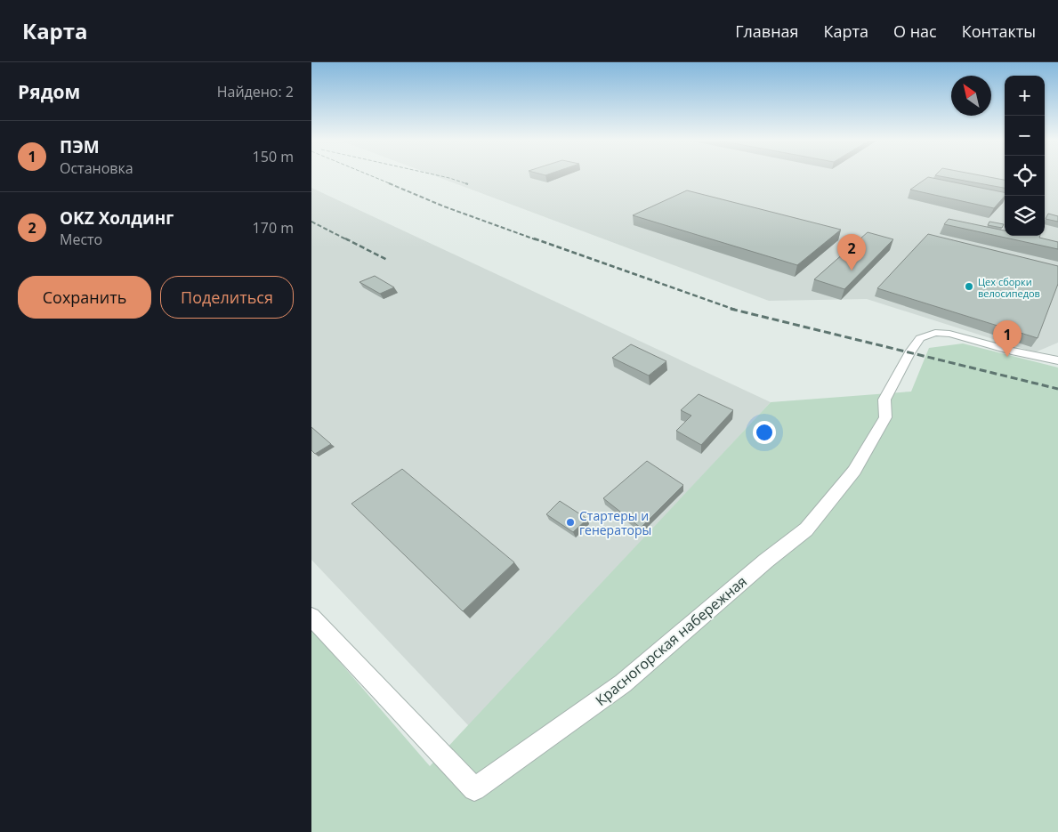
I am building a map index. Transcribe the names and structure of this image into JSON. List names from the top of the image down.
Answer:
{
  "streets": {
    "street": ["Краcногорская набережная"]
  },
  "places": ["Цех сборки велосипедов", "Стартеры и генераторы"],
  "north": "top left",
  "page": {
    "header": "Карта",
    "nav": [
      "Главная",
      "Карта",
      "О нас",
      "Контакты"
    ],
    "heading": ["Рядом", "Найдено: 2"],
    "map_buttons": ["+", "−"],
    "list": [
      {
        "mark": "1",
        "name": "ПЭМ",
        "note": "Остановка",
        "value": "150 m"
      },
      {
        "mark": "2",
        "name": "OKZ Холдинг",
        "note": "Место",
        "value": "170 m"
      }
    ],
    "pins": ["2", "1"],
    "buttons": ["Сохранить", "Поделиться"]
  }
}
